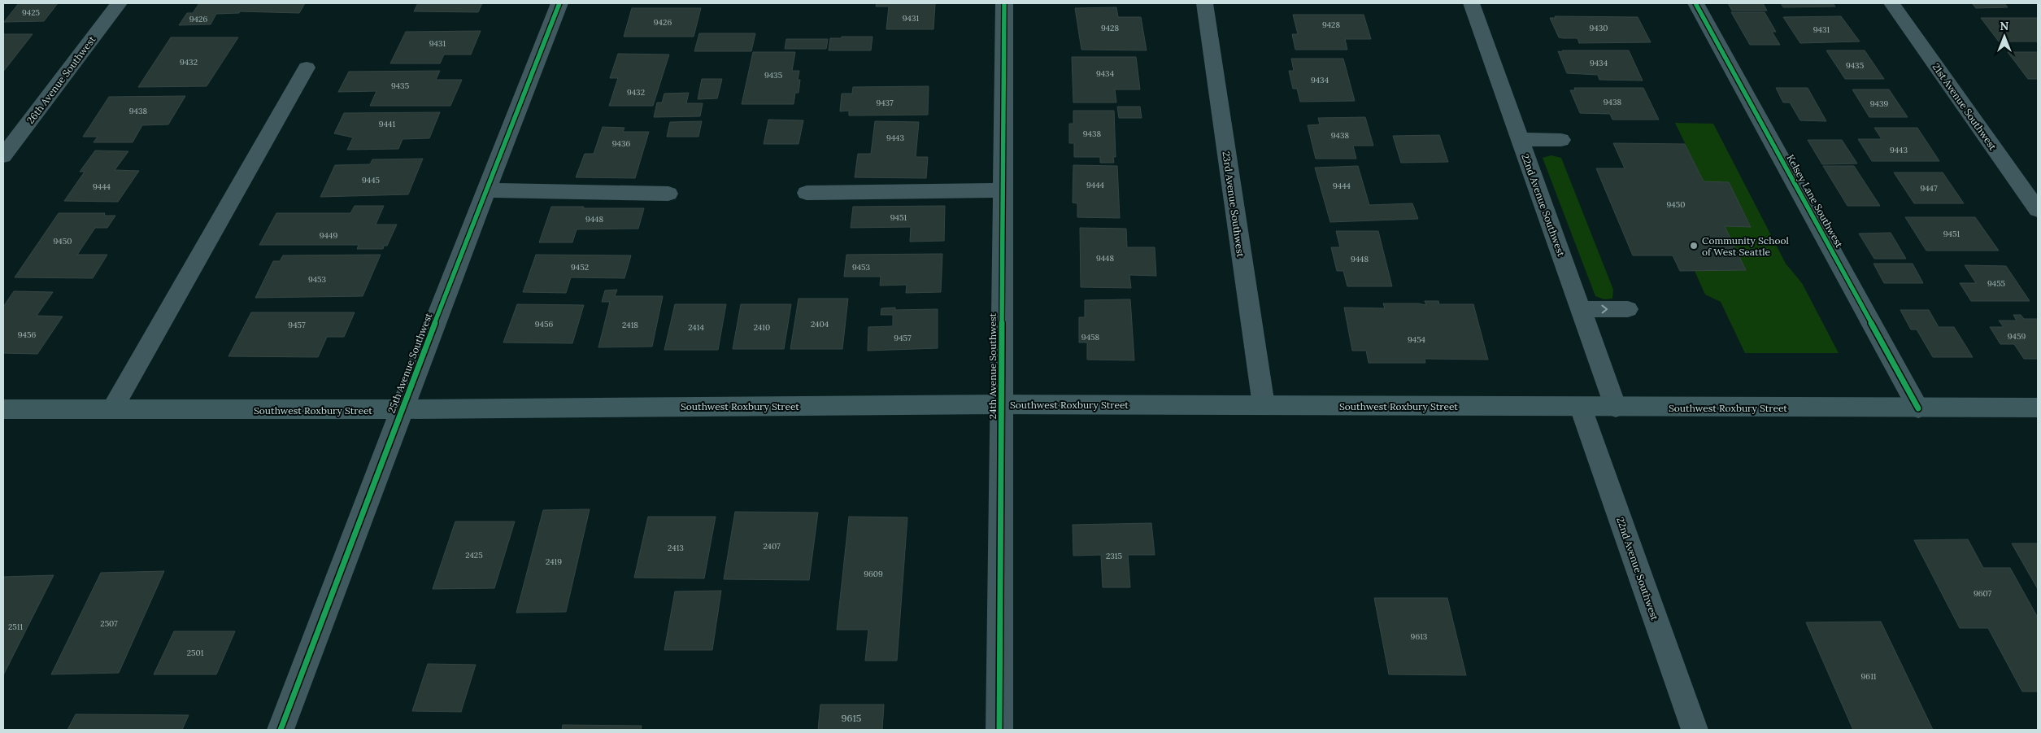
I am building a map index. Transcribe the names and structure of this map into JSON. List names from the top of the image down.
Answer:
{
  "streets": {
    "main road": ["Southwest Roxbury Street"],
    "street": [
      "26th Avenue Southwest",
      "21st Avenue Southwest",
      "Kelsey Lane Southwest",
      "23rd Avenue Southwest",
      "22nd Avenue Southwest",
      "25th Avenue Southwest",
      "24th Avenue Southwest"
    ]
  },
  "crossings": [
    ["Kelsey Lane Southwest", "Southwest Roxbury Street"],
    ["23rd Avenue Southwest", "Southwest Roxbury Street"],
    ["22nd Avenue Southwest", "Southwest Roxbury Street"],
    ["25th Avenue Southwest", "Southwest Roxbury Street"],
    ["24th Avenue Southwest", "Southwest Roxbury Street"]
  ],
  "places": ["Community School of West Seattle"],
  "house_numbers": [
    "9425",
    "9431",
    "9426",
    "9426",
    "9428",
    "9428",
    "9430",
    "9431",
    "9431",
    "9432",
    "9434",
    "9435",
    "9434",
    "9435",
    "9434",
    "9435",
    "9432",
    "9438",
    "9437",
    "9439",
    "9438",
    "9441",
    "9438",
    "9438",
    "9443",
    "9436",
    "9443",
    "9445",
    "9444",
    "9444",
    "9444",
    "9447",
    "9450",
    "9451",
    "9448",
    "9451",
    "9449",
    "9450",
    "9448",
    "9448",
    "9452",
    "9453",
    "9453",
    "9455",
    "9456",
    "2404",
    "9457",
    "2418",
    "2414",
    "2410",
    "9456",
    "9459",
    "9458",
    "9457",
    "9454",
    "2407",
    "2413",
    "2425",
    "2315",
    "2419",
    "9609",
    "9607",
    "2507",
    "2511",
    "9613",
    "2501",
    "9611",
    "9615"
  ],
  "north": "top"
}
